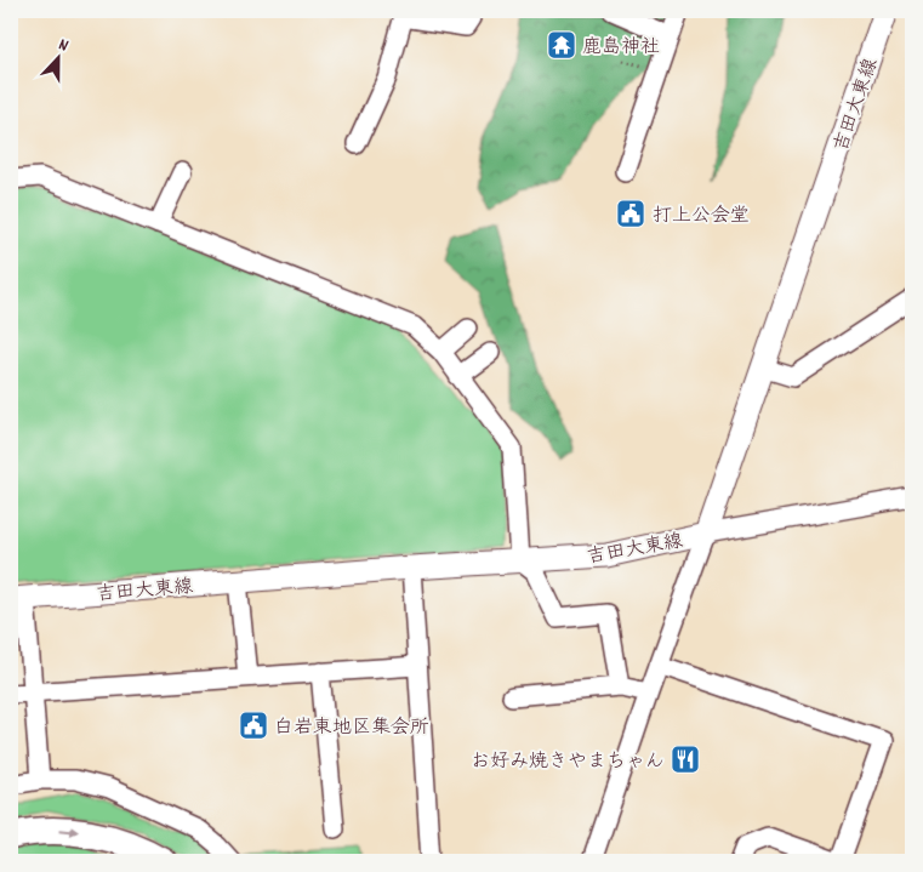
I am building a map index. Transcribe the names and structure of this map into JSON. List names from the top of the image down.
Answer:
{
  "streets": {
    "main road": ["吉田大東線"]
  },
  "places": {
    "temple": ["鹿島神社"],
    "public building": ["打上公会堂", "白岩東地区集会所"],
    "restaurant": ["お好み焼きやまちゃん"]
  },
  "north": "top"
}
